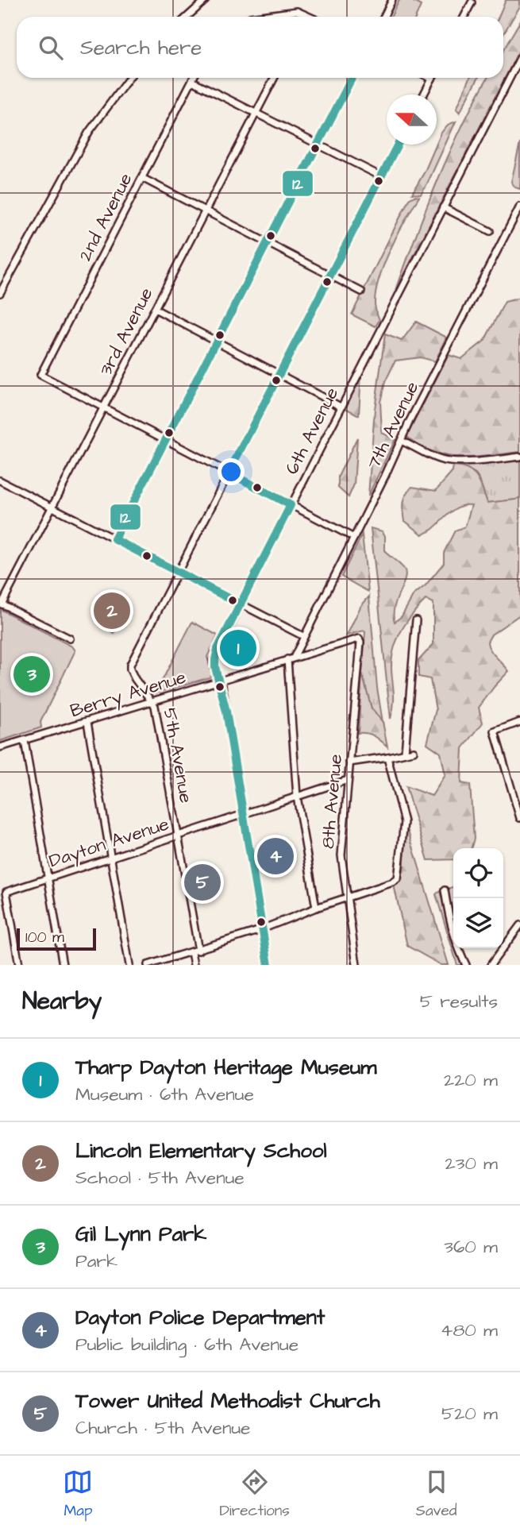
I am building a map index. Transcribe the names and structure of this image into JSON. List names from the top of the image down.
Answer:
{
  "streets": {
    "main road": ["6th Avenue"],
    "street": [
      "2nd Avenue",
      "3rd Avenue",
      "7th Avenue",
      "Berry Avenue",
      "5th Avenue",
      "8th Avenue",
      "Dayton Avenue"
    ]
  },
  "crossings": [
    ["2nd Avenue", "3rd Avenue"],
    ["7th Avenue", "Berry Avenue"],
    ["7th Avenue", "Dayton Avenue"],
    ["6th Avenue", "Berry Avenue"],
    ["6th Avenue", "Dayton Avenue"],
    ["Berry Avenue", "5th Avenue"],
    ["Berry Avenue", "8th Avenue"],
    ["5th Avenue", "Dayton Avenue"],
    ["8th Avenue", "Dayton Avenue"]
  ],
  "lines": ["transit line 12"],
  "scale_bar": "100 m",
  "north": "left",
  "page": {
    "search": "Search here",
    "pins": [
      "2",
      "1",
      "3",
      "4",
      "5"
    ],
    "scale": "100 m",
    "heading": ["Nearby", "5 results"],
    "list": [
      {
        "mark": "1",
        "name": "Tharp Dayton Heritage Museum",
        "note": "Museum · 6th Avenue",
        "value": "220 m"
      },
      {
        "mark": "2",
        "name": "Lincoln Elementary School",
        "note": "School · 5th Avenue",
        "value": "230 m"
      },
      {
        "mark": "3",
        "name": "Gil Lynn Park",
        "note": "Park",
        "value": "360 m"
      },
      {
        "mark": "4",
        "name": "Dayton Police Department",
        "note": "Public building · 6th Avenue",
        "value": "480 m"
      },
      {
        "mark": "5",
        "name": "Tower United Methodist Church",
        "note": "Church · 5th Avenue",
        "value": "520 m"
      }
    ],
    "nav": ["Map", "Directions", "Saved"]
  }
}
